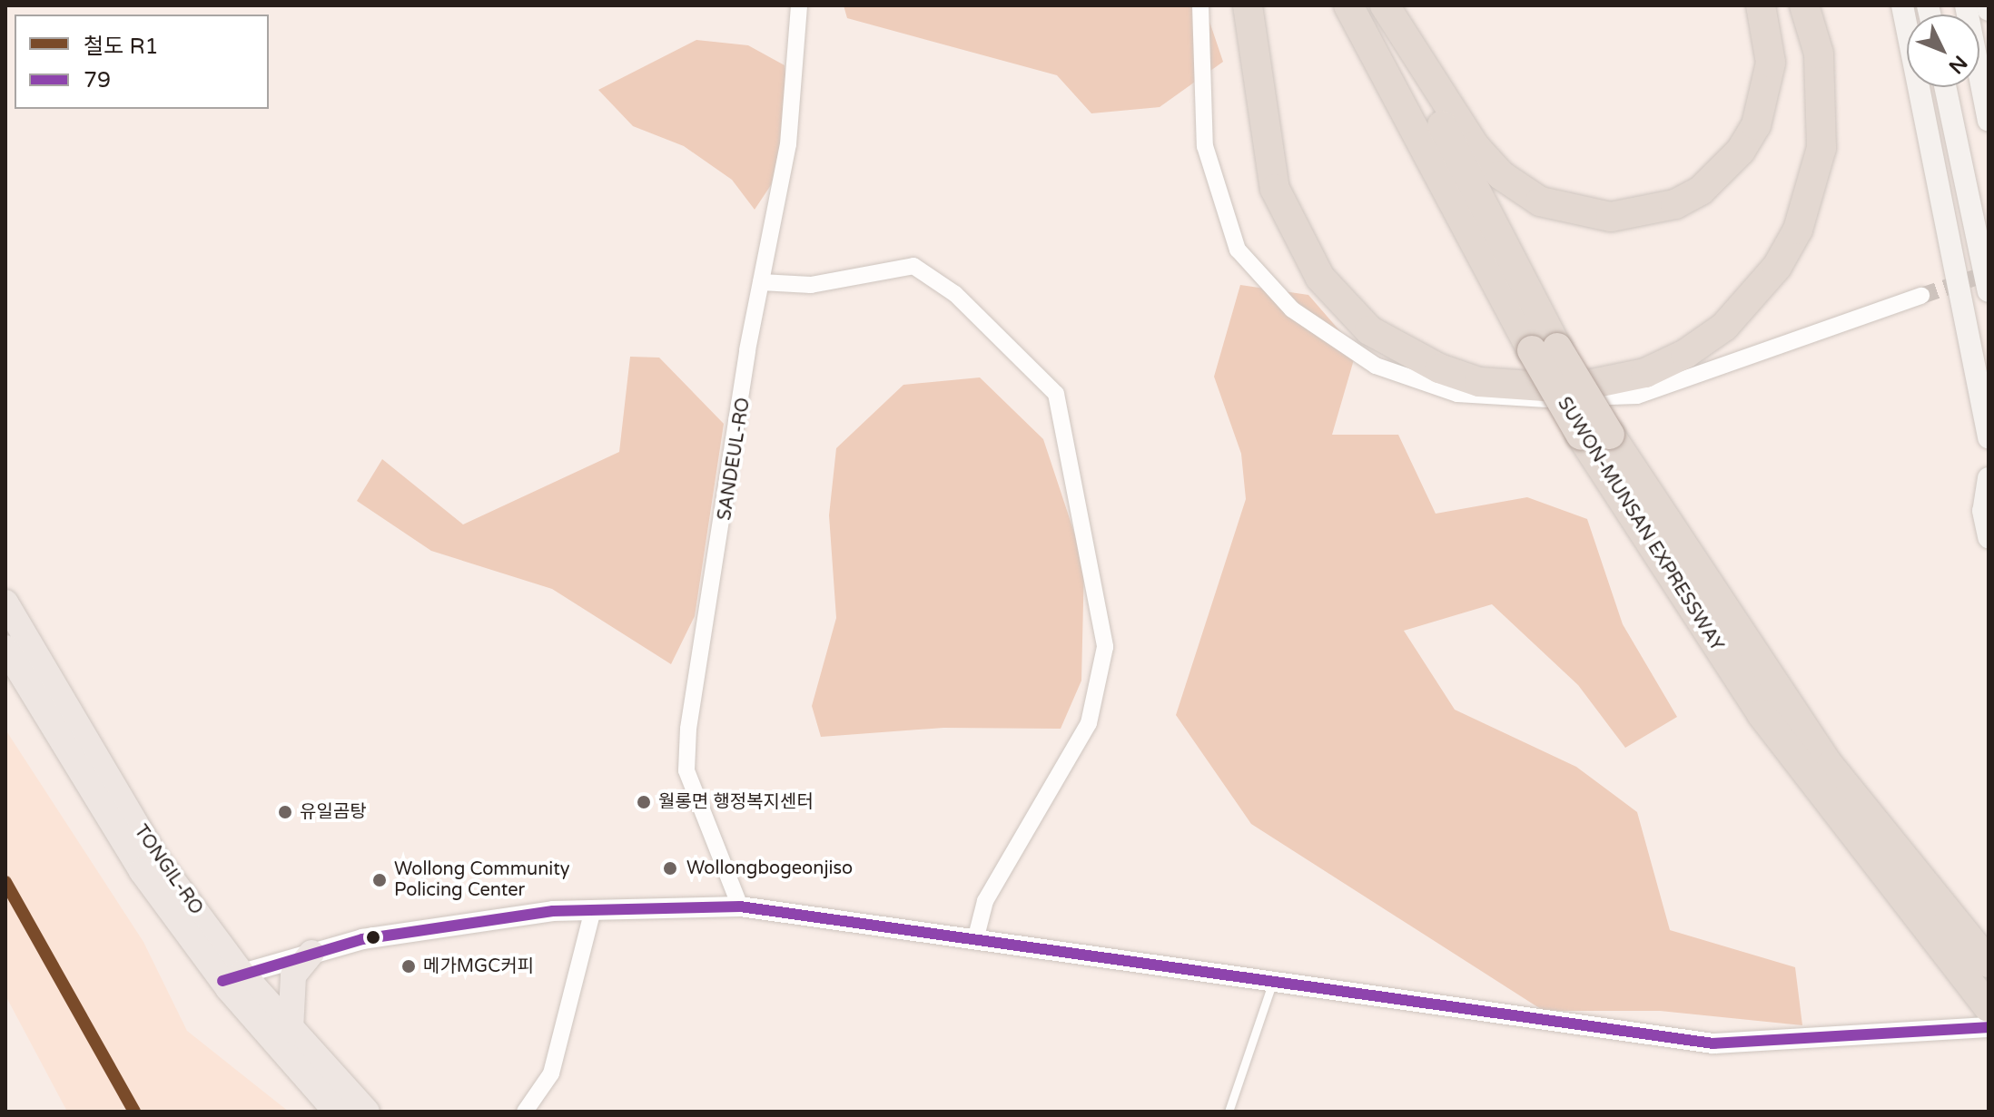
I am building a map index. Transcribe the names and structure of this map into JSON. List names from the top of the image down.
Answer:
{
  "streets": {
    "highway": ["SUWON-MUNSAN EXPRESSWAY"],
    "main road": ["TONGIL-RO"],
    "street": ["SANDEUL-RO"]
  },
  "places": [
    "월롱면 행정복지센터",
    "유일곰탕",
    "Wollongbogeonjiso",
    "Wollong Community Policing Center",
    "메가MGC커피"
  ],
  "lines": ["rail line R1", "transit line 79"],
  "legend": ["철도 R1", "79"],
  "north": "bottom right"
}
